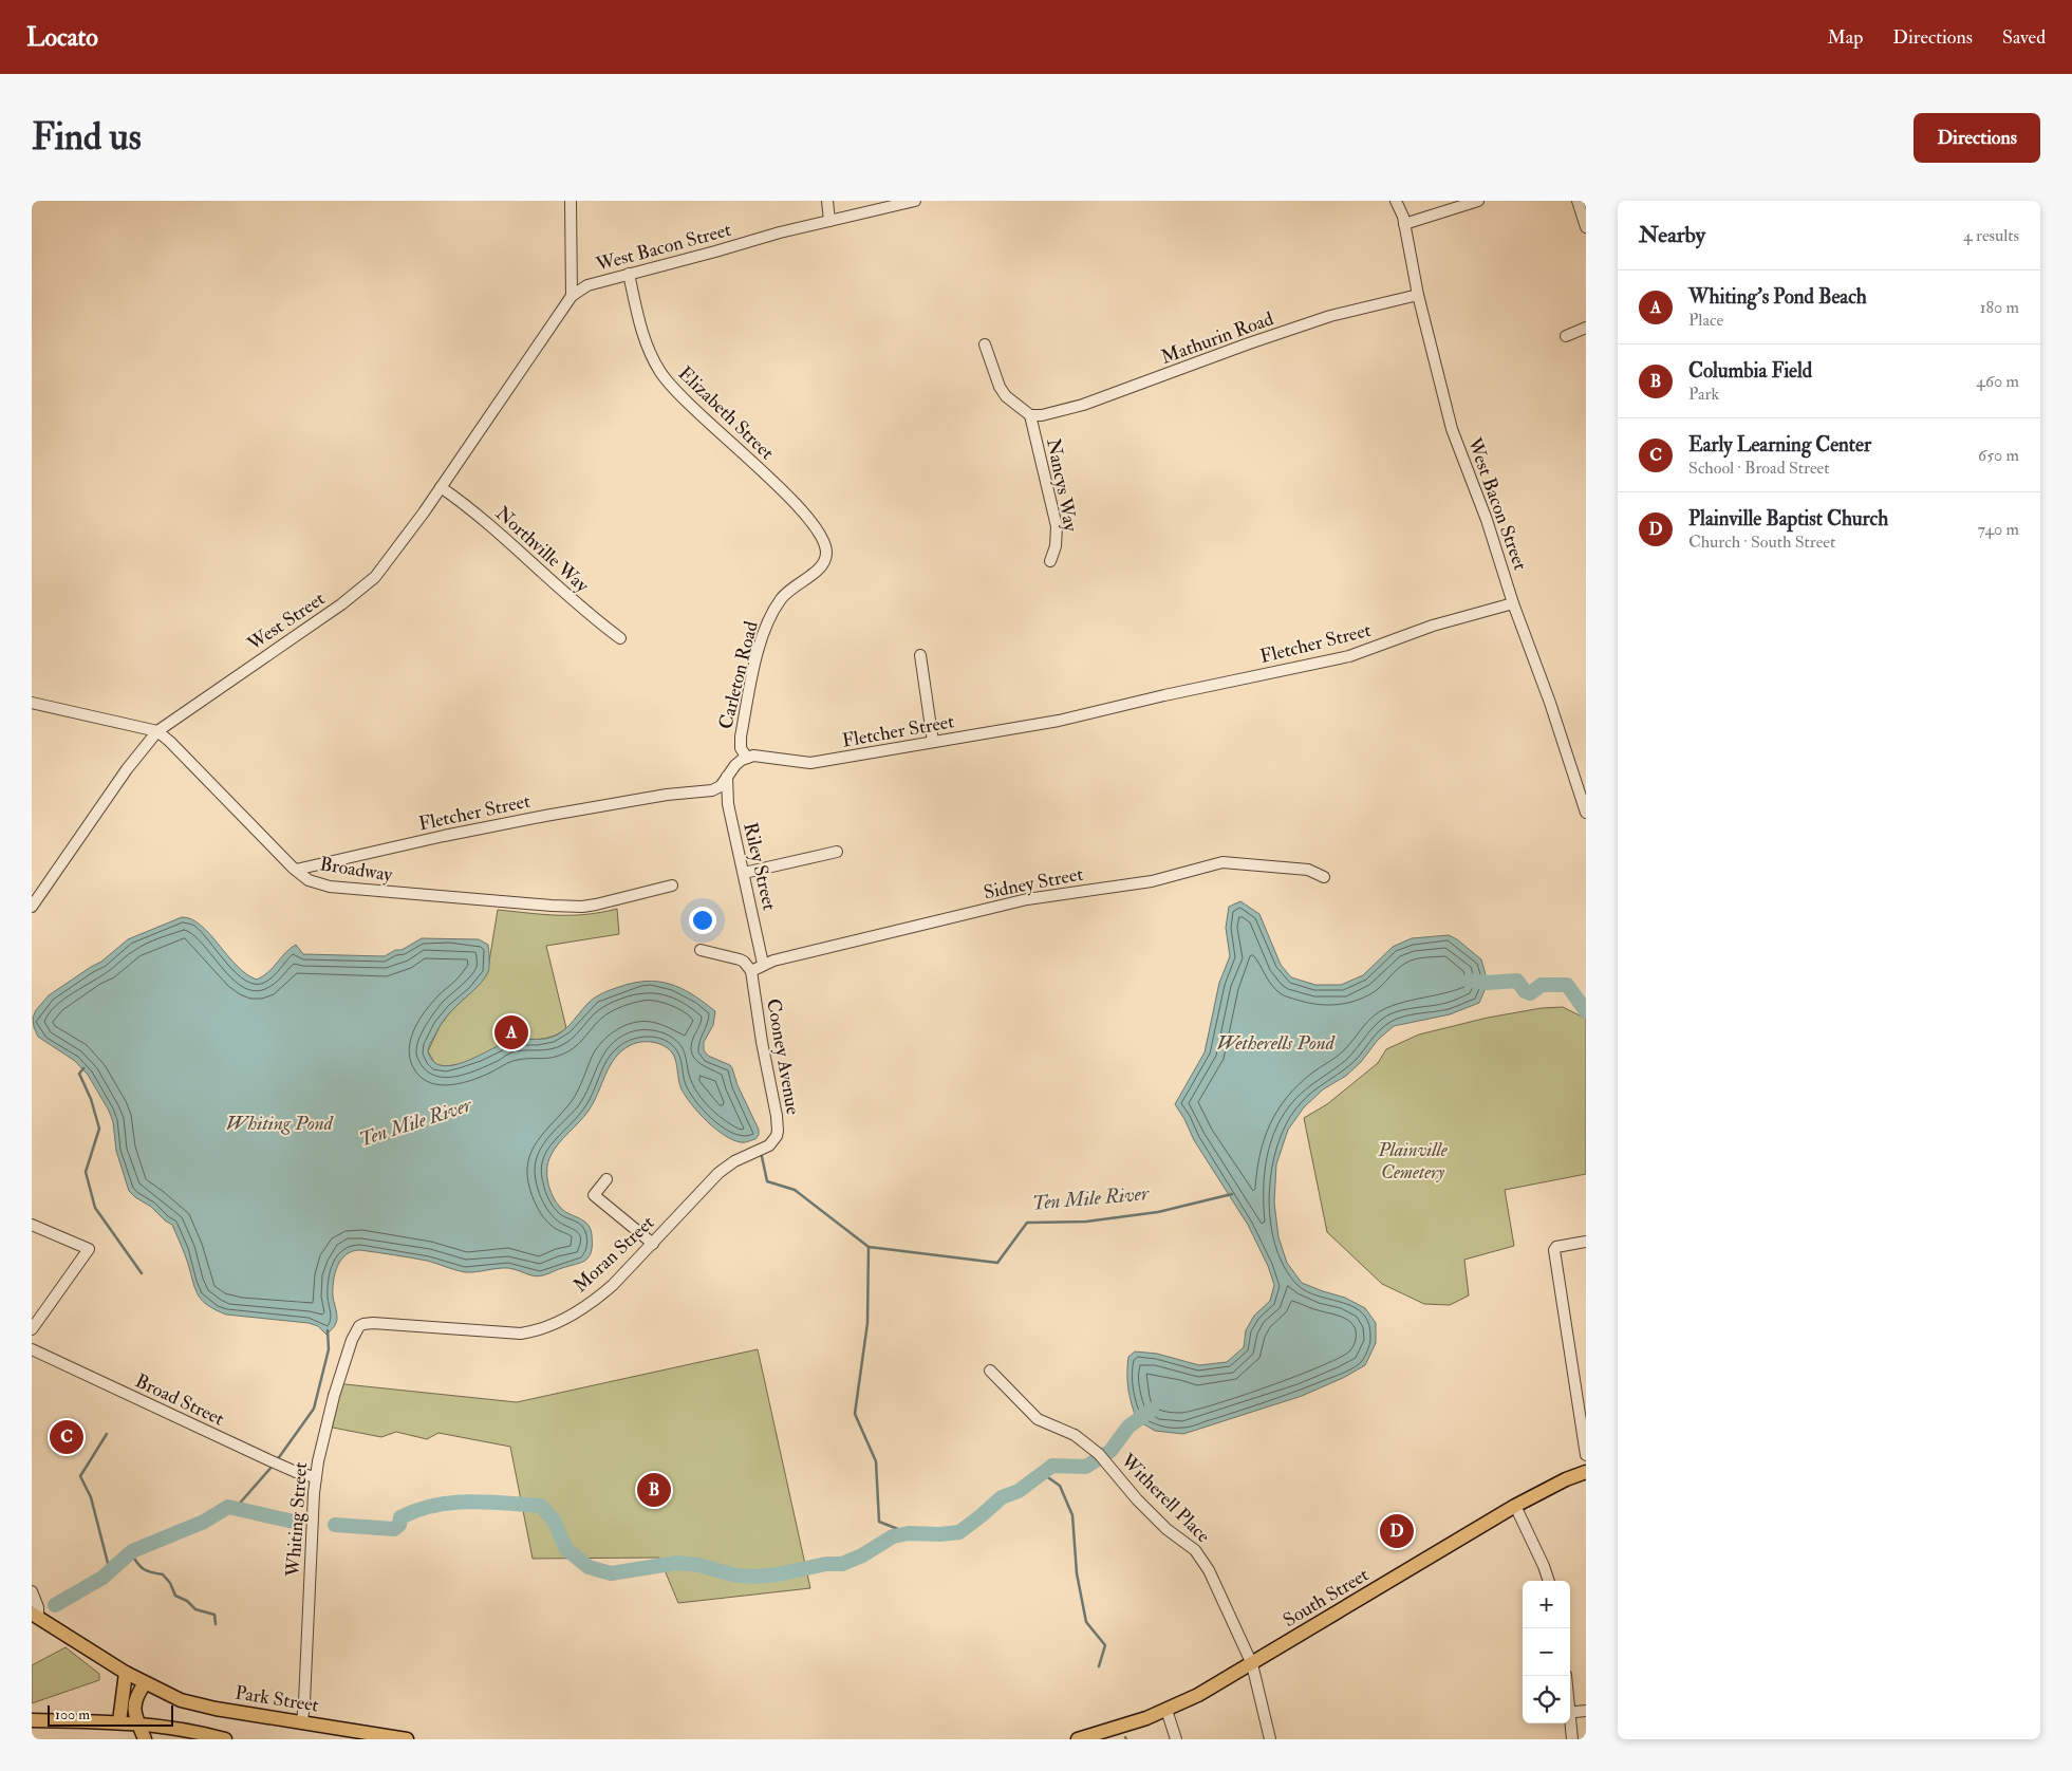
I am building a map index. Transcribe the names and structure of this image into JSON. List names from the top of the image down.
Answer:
{
  "streets": {
    "main road": ["South Street", "Park Street"],
    "street": [
      "West Bacon Street",
      "Mathurin Road",
      "Elizabeth Street",
      "Nancys Way",
      "Northville Way",
      "West Street",
      "Fletcher Street",
      "Carleton Road",
      "Riley Street",
      "Broadway",
      "Sidney Street",
      "Cooney Avenue",
      "Moran Street",
      "Broad Street",
      "Witherell Place",
      "Whiting Street"
    ]
  },
  "crossings": [
    ["West Bacon Street", "Mathurin Road"],
    ["West Bacon Street", "Elizabeth Street"],
    ["West Bacon Street", "West Street"],
    ["West Bacon Street", "Fletcher Street"],
    ["Mathurin Road", "Nancys Way"],
    ["Elizabeth Street", "Carleton Road"],
    ["Northville Way", "West Street"],
    ["West Street", "Broadway"],
    ["Fletcher Street", "Carleton Road"],
    ["Fletcher Street", "Riley Street"],
    ["Fletcher Street", "Broadway"],
    ["Riley Street", "Sidney Street"],
    ["Sidney Street", "Cooney Avenue"],
    ["Cooney Avenue", "Moran Street"],
    ["Moran Street", "Whiting Street"],
    ["Broad Street", "Whiting Street"],
    ["Witherell Place", "South Street"],
    ["Whiting Street", "Park Street"]
  ],
  "water": ["Wetherells Pond", "Ten Mile River", "Whiting Pond"],
  "parks": ["Plainville Cemetery"],
  "scale_bar": "100 m",
  "page": {
    "header": "Locato",
    "nav": ["Map", "Directions", "Saved"],
    "buttons": "Directions",
    "title": "Find us",
    "heading": ["Nearby", "4 results"],
    "list": [
      {
        "mark": "A",
        "name": "Whiting's Pond Beach",
        "note": "Place",
        "value": "180 m"
      },
      {
        "mark": "B",
        "name": "Columbia Field",
        "note": "Park",
        "value": "460 m"
      },
      {
        "mark": "C",
        "name": "Early Learning Center",
        "note": "School · Broad Street",
        "value": "650 m"
      },
      {
        "mark": "D",
        "name": "Plainville Baptist Church",
        "note": "Church · South Street",
        "value": "740 m"
      }
    ],
    "pins": [
      "A",
      "C",
      "B",
      "D"
    ],
    "map_buttons": ["+", "−"],
    "scale": "100 m"
  }
}
